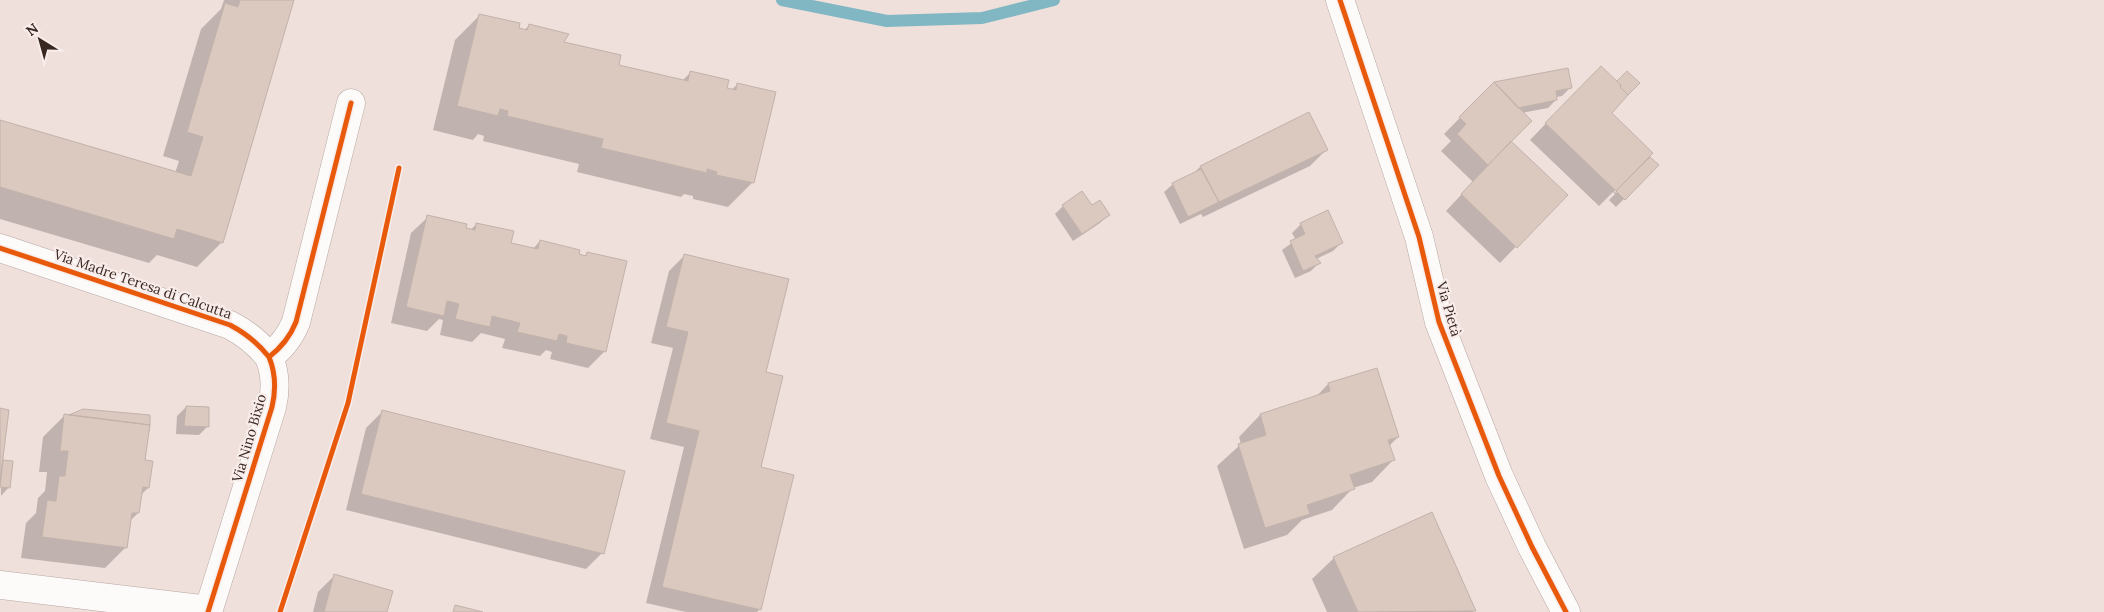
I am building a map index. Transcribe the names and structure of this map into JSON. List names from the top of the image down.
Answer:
{
  "streets": {
    "street": ["Via Madre Teresa di Calcutta", "Via Pietà", "Via Nino Bixio"]
  },
  "crossings": [
    ["Via Madre Teresa di Calcutta", "Via Nino Bixio"]
  ],
  "north": "top left"
}
